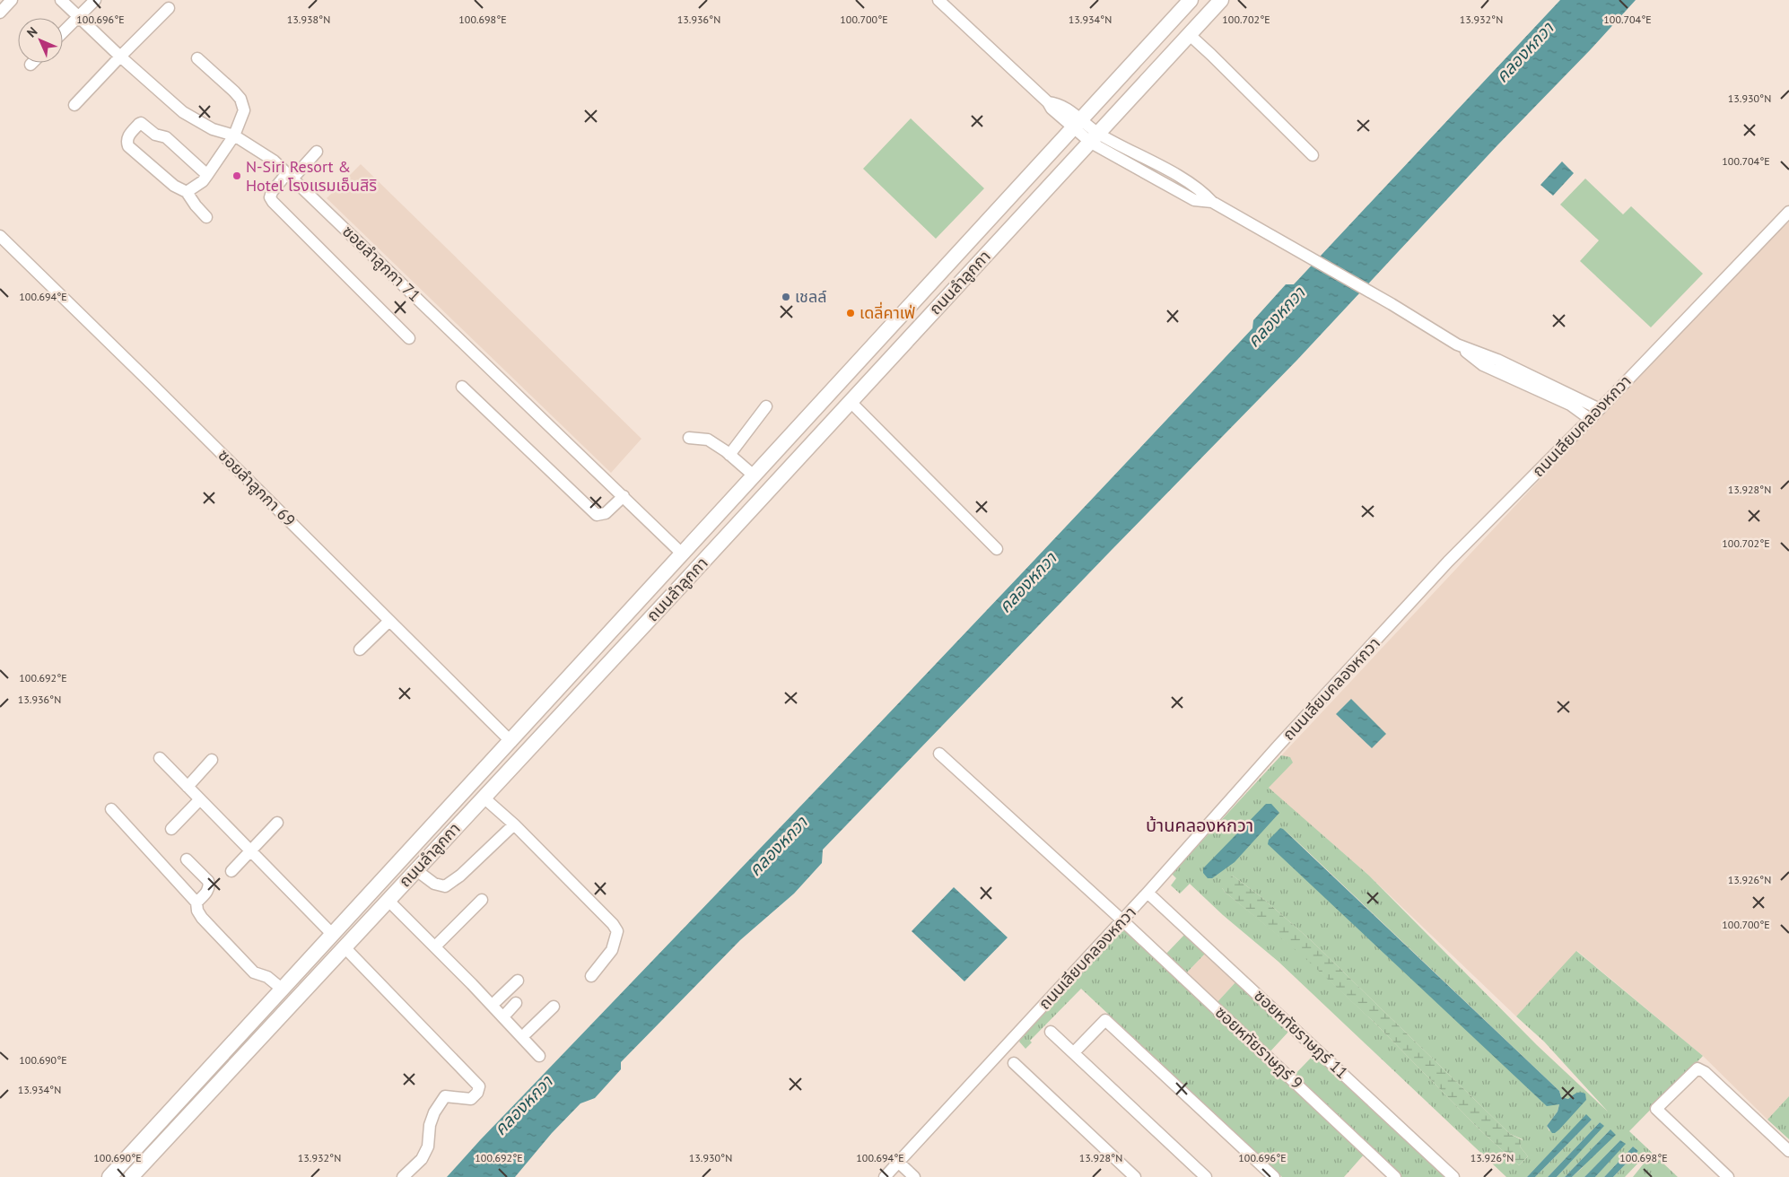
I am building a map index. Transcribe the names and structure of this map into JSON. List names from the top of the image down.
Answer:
{
  "streets": {
    "main road": ["ถนนลำลูกกา"],
    "street": [
      "ซอยลำลูกกา 71",
      "ถนนเลียบคลองหกวา",
      "ซอยลำลูกกา 69",
      "ซอยหทัยราษฎร์ 11",
      "ซอยหทัยราษฎร์ 9"
    ]
  },
  "crossings": [
    ["ซอยลำลูกกา 71", "ถนนลำลูกกา"],
    ["ถนนลำลูกกา", "ซอยลำลูกกา 69"],
    ["ถนนเลียบคลองหกวา", "ซอยหทัยราษฎร์ 11"],
    ["ถนนเลียบคลองหกวา", "ซอยหทัยราษฎร์ 9"]
  ],
  "districts": ["บ้านคลองหกวา"],
  "water": ["คลองหกวา"],
  "places": ["N-Siri Resort & Hotel โรงแรมเอ็นสิริ", "เชลล์", "เดลี่คาเฟ่"],
  "north": "top left",
  "coordinates": [
    "100.702°E",
    "100.696°E",
    "100.698°E",
    "13.936°N",
    "100.700°E",
    "13.934°N",
    "13.932°N",
    "100.704°E",
    "13.938°N",
    "13.930°N",
    "100.694°E",
    "13.928°N",
    "100.692°E",
    "13.926°N",
    "100.690°E"
  ]
}
